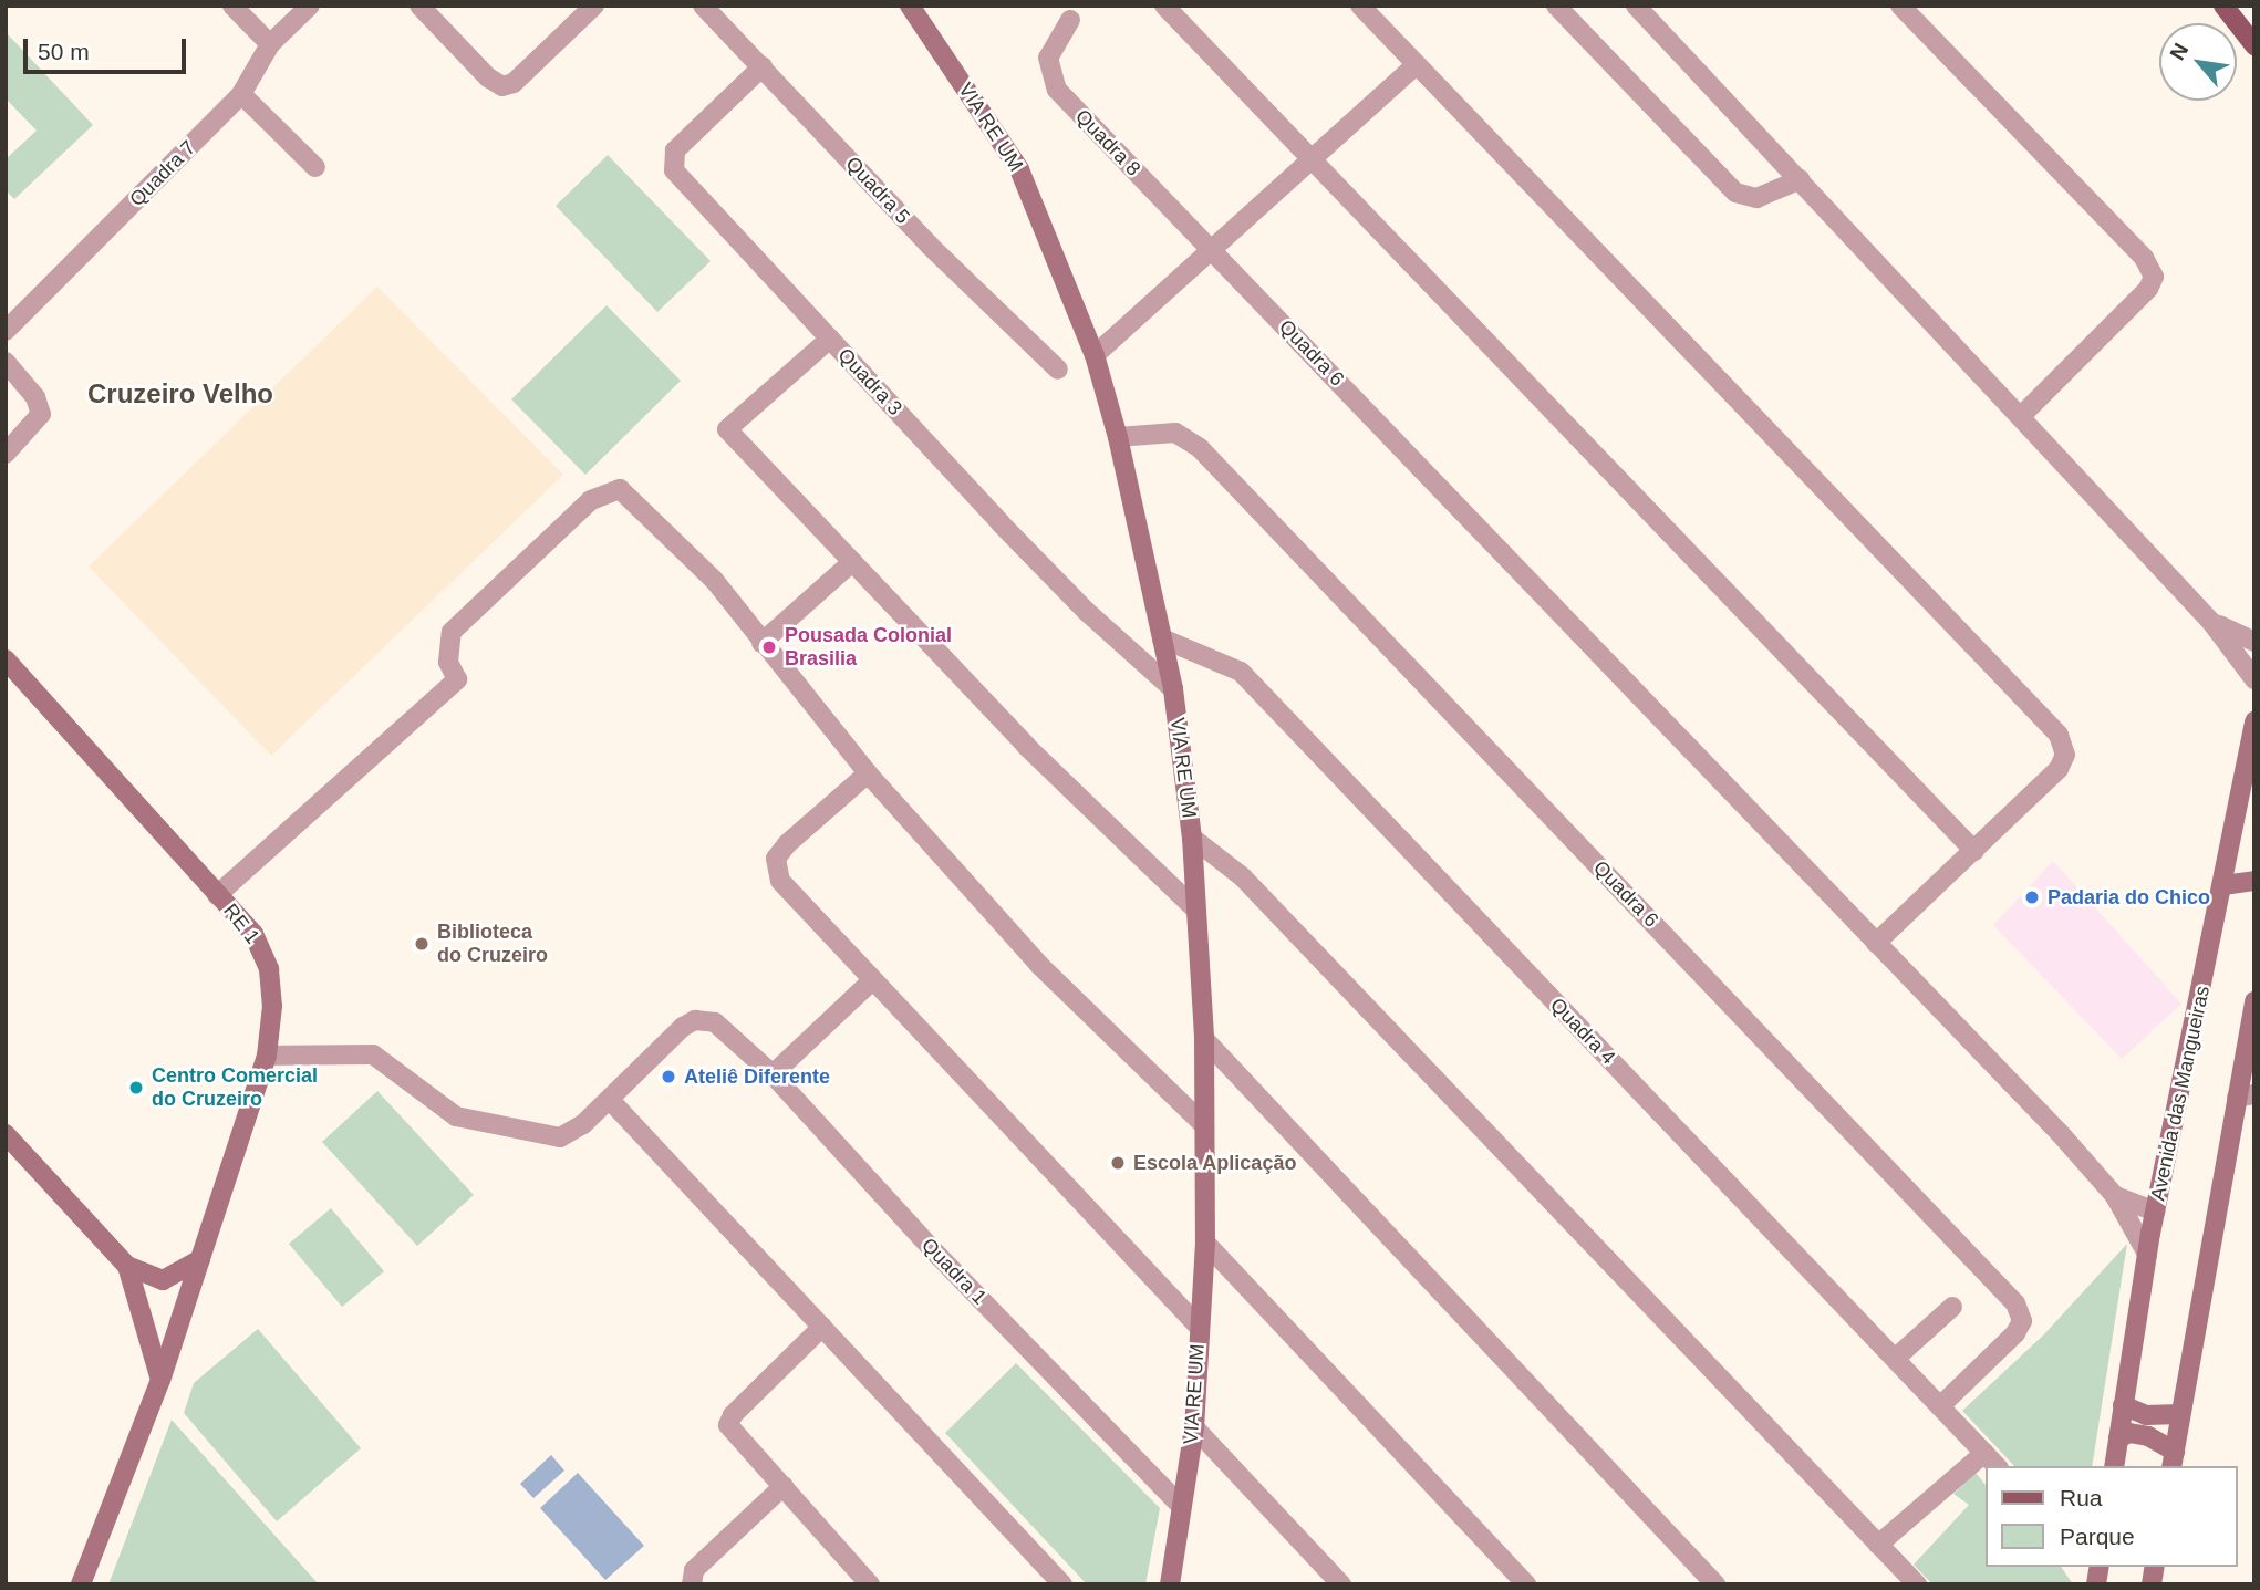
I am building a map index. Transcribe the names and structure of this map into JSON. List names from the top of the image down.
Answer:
{
  "streets": {
    "street": [
      "VIA RE UM",
      "Quadra 8",
      "Quadra 7",
      "Quadra 5",
      "Quadra 6",
      "Quadra 3",
      "RE 1",
      "Quadra 4",
      "Avenida das Mangueiras",
      "Quadra 1"
    ]
  },
  "crossings": [
    ["VIA RE UM", "Quadra 6"],
    ["VIA RE UM", "Quadra 3"],
    ["VIA RE UM", "Quadra 4"],
    ["VIA RE UM", "Quadra 1"],
    ["Quadra 8", "Quadra 6"],
    ["Quadra 5", "Quadra 3"],
    ["Quadra 6", "Quadra 4"],
    ["Quadra 6", "Avenida das Mangueiras"]
  ],
  "districts": ["Cruzeiro Velho"],
  "places": [
    "Pousada Colonial Brasilia",
    "Padaria do Chico",
    "Biblioteca do Cruzeiro",
    "Ateliê Diferente",
    "Centro Comercial do Cruzeiro",
    "Escola Aplicação"
  ],
  "legend": ["Rua", "Parque"],
  "scale_bar": "50 m",
  "north": "top left"
}
